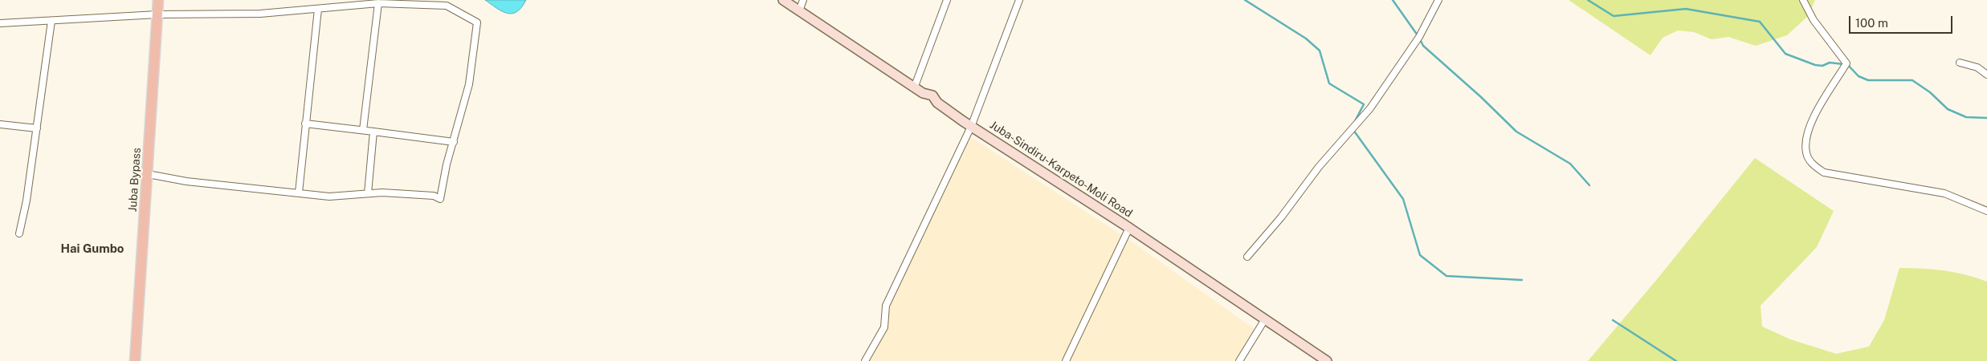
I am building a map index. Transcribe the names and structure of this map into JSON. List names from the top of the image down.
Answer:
{
  "streets": {
    "main road": ["Juba-Sindiru-Karpeto-Moli Road", "Juba Bypass"]
  },
  "districts": ["Hai Gumbo"],
  "scale_bar": "100 m"
}
